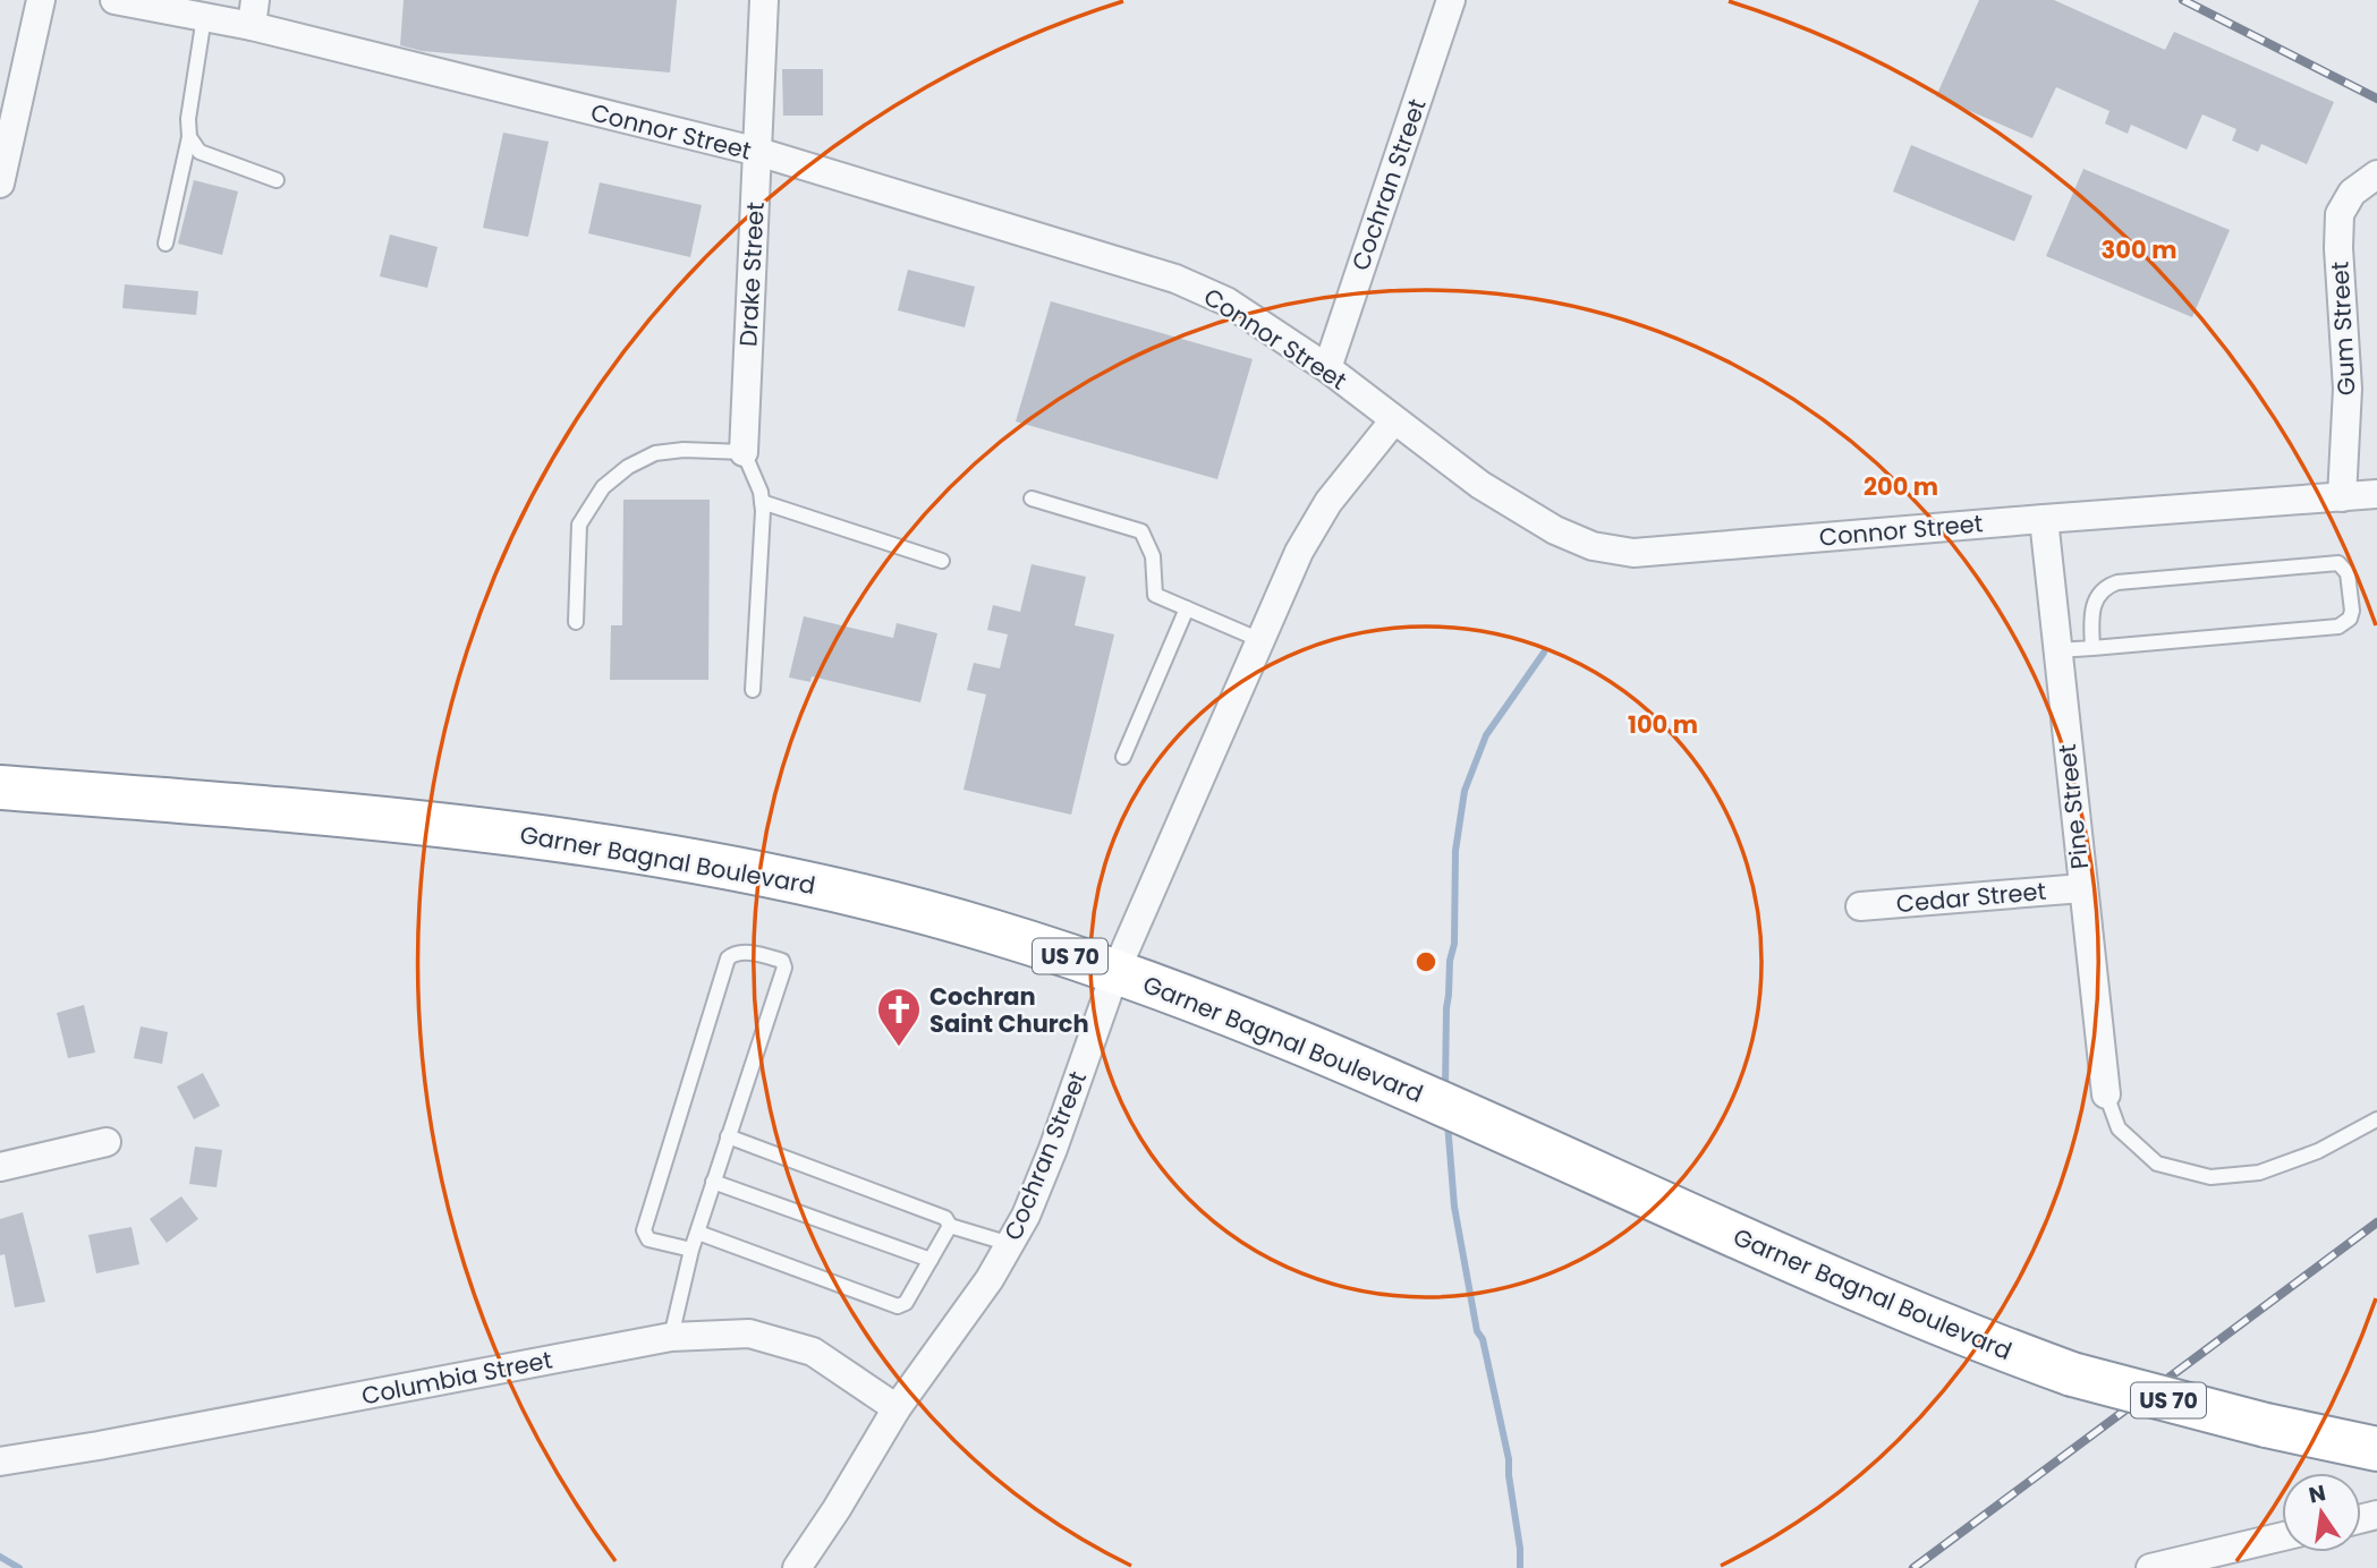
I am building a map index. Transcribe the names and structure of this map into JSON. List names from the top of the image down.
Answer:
{
  "streets": {
    "highway": ["Garner Bagnal Boulevard", "US 70"],
    "street": [
      "Connor Street",
      "Cochran Street",
      "Drake Street",
      "Gum Street",
      "Pine Street",
      "Cedar Street",
      "Columbia Street"
    ]
  },
  "crossings": [
    ["Connor Street", "Cochran Street"],
    ["Connor Street", "Drake Street"],
    ["Connor Street", "Gum Street"],
    ["Connor Street", "Pine Street"],
    ["Cochran Street", "Garner Bagnal Boulevard"],
    ["Cochran Street", "Columbia Street"],
    ["Pine Street", "Cedar Street"]
  ],
  "places": {
    "church": ["Cochran Saint Church"]
  },
  "north": "top",
  "rings": ["300 m", "200 m", "100 m"]
}
